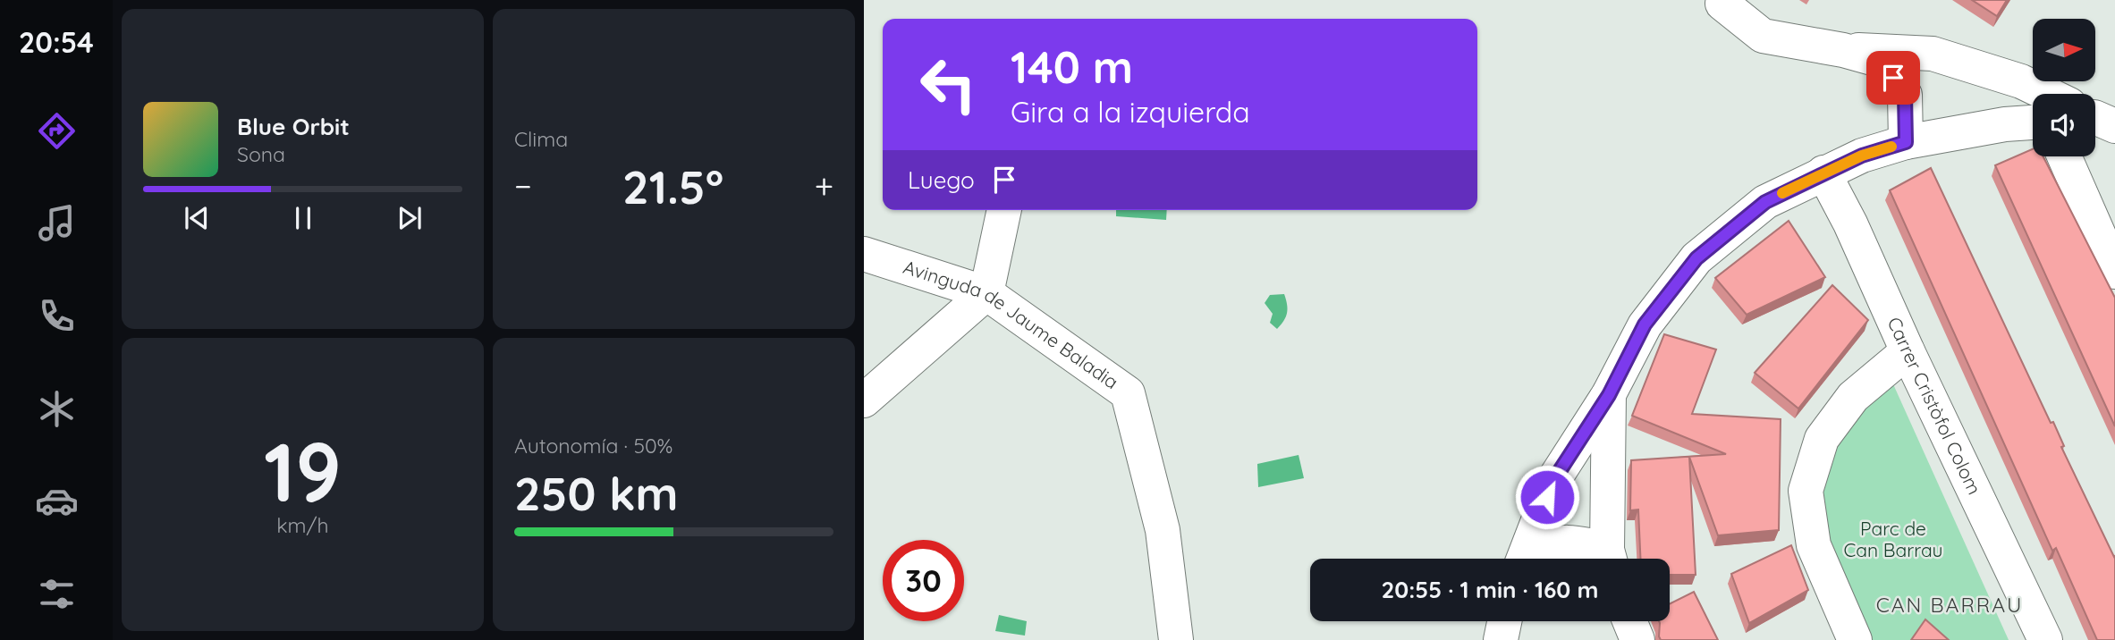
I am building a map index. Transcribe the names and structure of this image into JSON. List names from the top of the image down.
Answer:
{
  "streets": {
    "street": ["Avinguda de Jaume Baladia", "Carrer Cristòfol Colom"]
  },
  "districts": ["CAN BARRAU"],
  "parks": ["Parc de Can Barrau"],
  "north": "right",
  "page": {
    "tabs": "20:54",
    "tile": [
      "Clima",
      ["19", "km/h"],
      ["Autonomía · 50%", "250 km"]
    ],
    "turn": ["140 m", "Gira a la izquierda"],
    "song": ["Blue Orbit", "Sona"],
    "then": "Luego",
    "heat": ["−", "21.5°", "+"],
    "limit": "30",
    "trip": "20:55 · 1 min · 160 m"
  }
}
